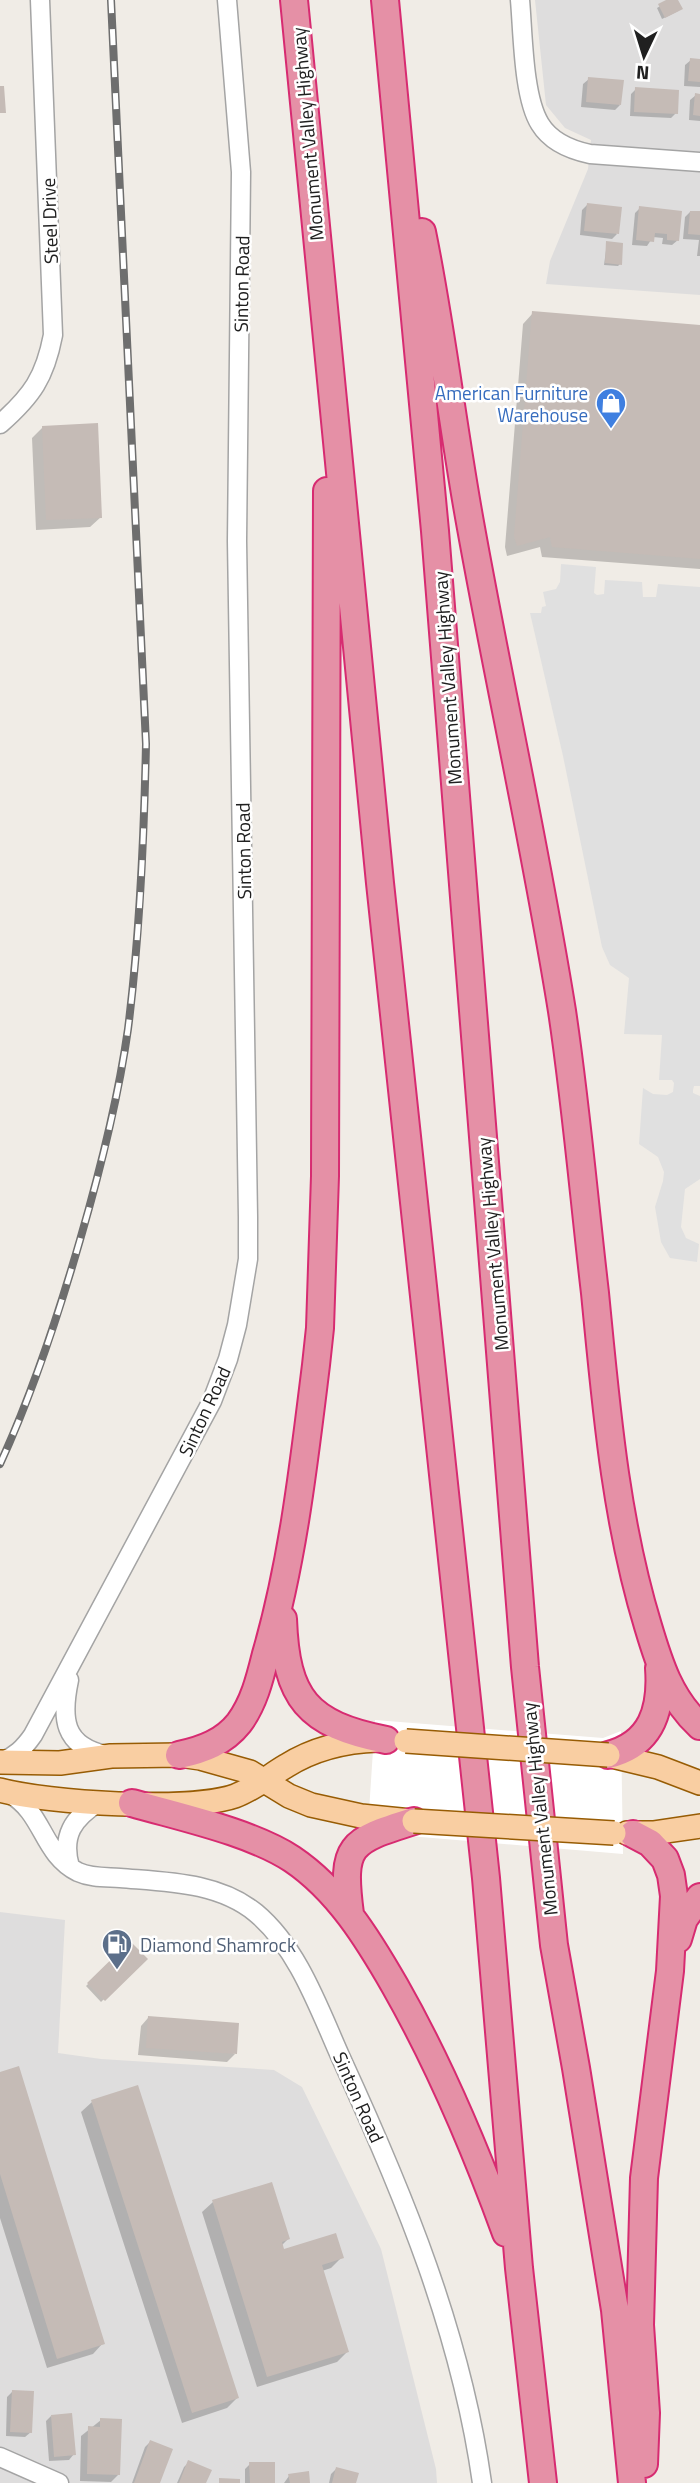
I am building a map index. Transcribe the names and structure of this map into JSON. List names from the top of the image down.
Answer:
{
  "streets": {
    "highway": ["Monument Valley Highway"],
    "street": ["Steel Drive", "Sinton Road"]
  },
  "places": {
    "shop": ["American Furniture Warehouse"],
    "fuel station": ["Diamond Shamrock"]
  },
  "north": "bottom"
}
